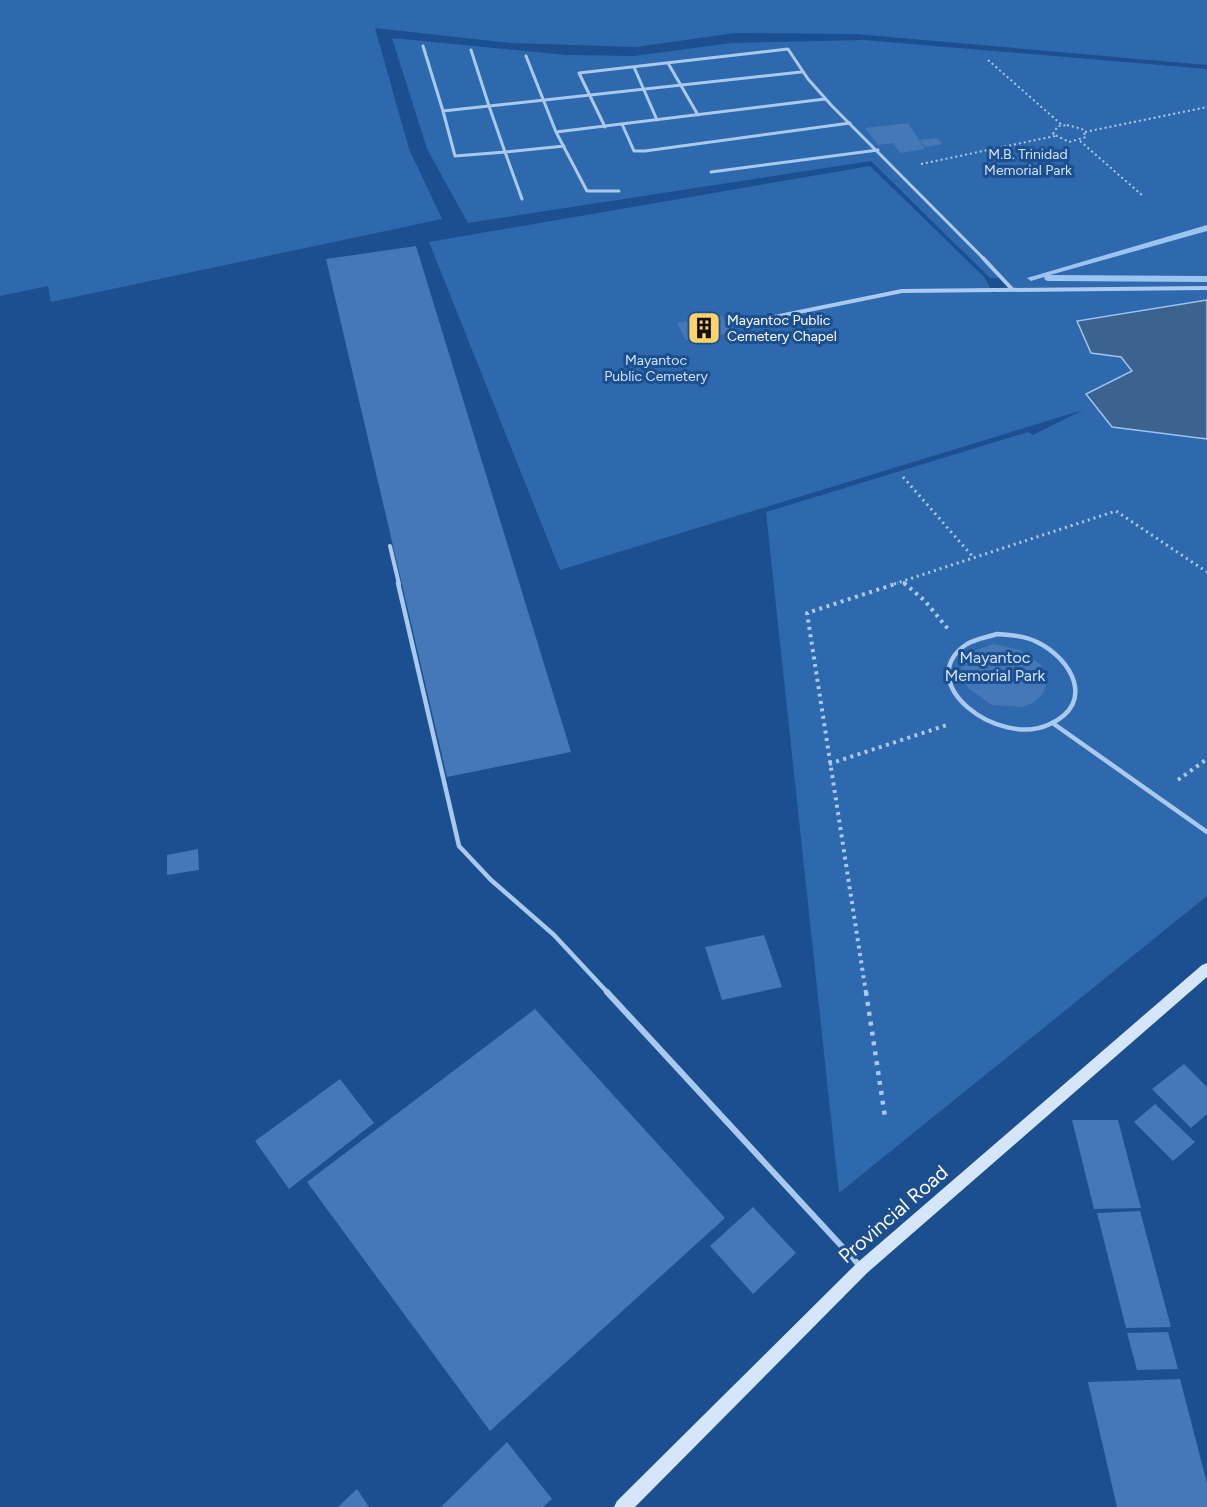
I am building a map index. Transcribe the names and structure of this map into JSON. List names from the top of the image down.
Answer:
{
  "streets": {
    "main road": ["Provincial Road"]
  },
  "parks": ["M.B. Trinidad Memorial Park", "Mayantoc Public Cemetery", "Mayantoc Memorial Park"],
  "places": {
    "building": ["Mayantoc Public Cemetery Chapel"]
  }
}
